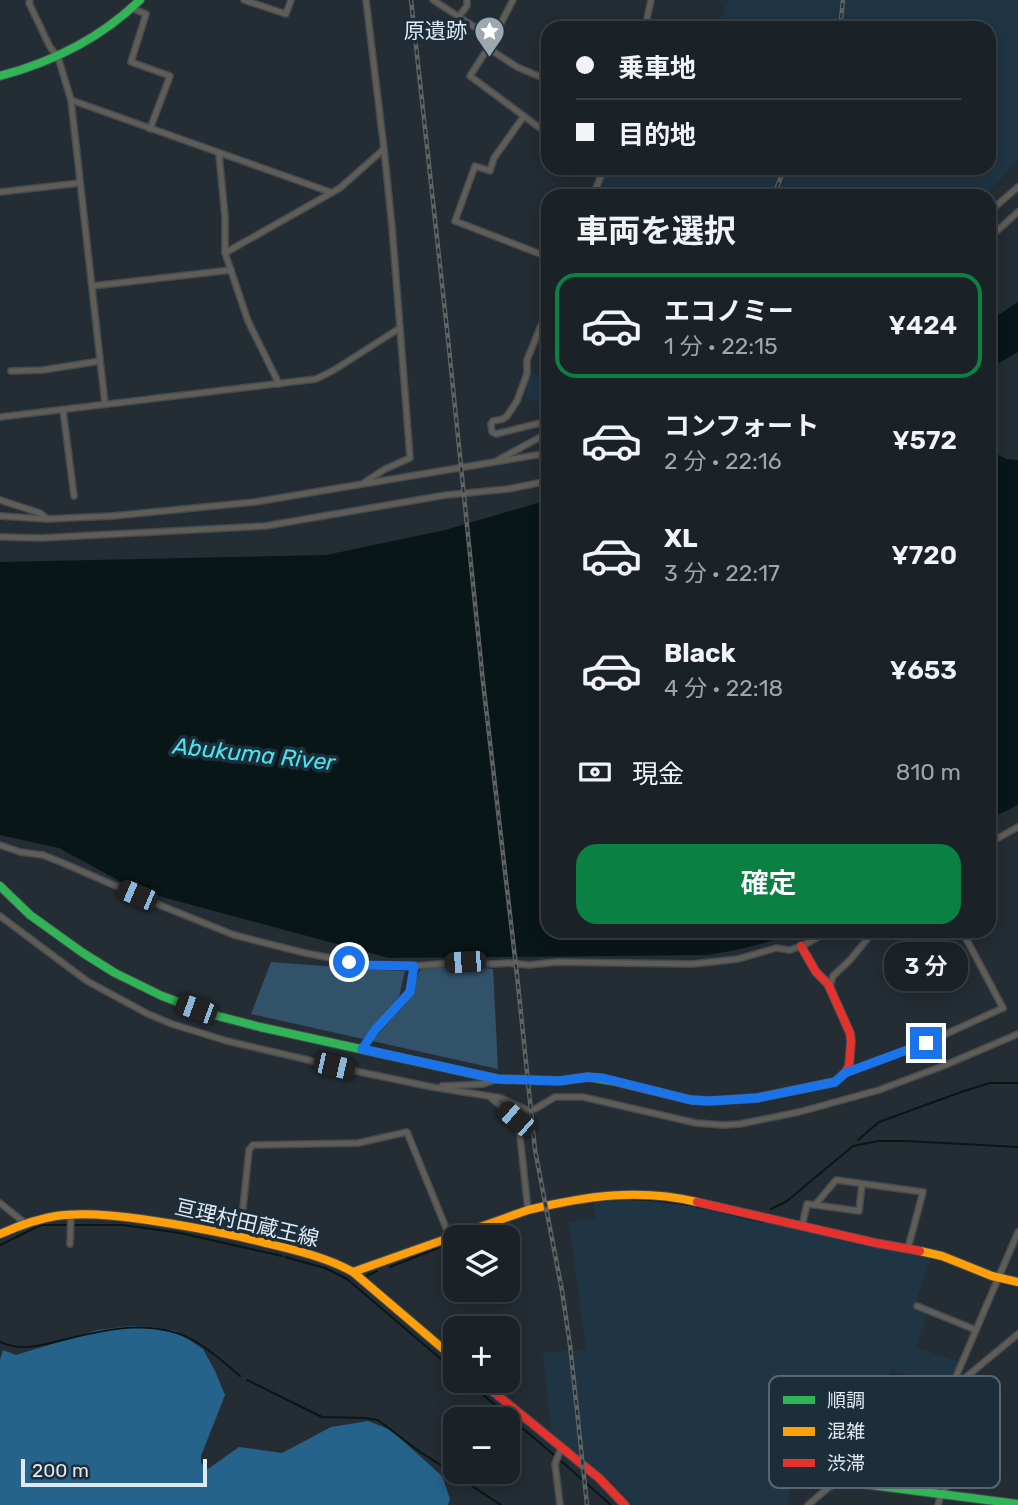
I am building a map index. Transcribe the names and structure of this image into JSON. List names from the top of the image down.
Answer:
{
  "streets": {
    "street": ["亘理村田蔵王線"]
  },
  "water": ["Abukuma River"],
  "places": {
    "place": ["原遺跡"]
  },
  "legend": ["順調", "混雑", "渋滞"],
  "scale_bar": "200 m",
  "page": {
    "banner": ["乗車地", "目的地"],
    "heading": "車両を選択",
    "list": [
      {
        "name": "エコノミー",
        "note": "1 分 · 22:15",
        "value": "¥424"
      },
      {
        "name": "コンフォート",
        "note": "2 分 · 22:16",
        "value": "¥572"
      },
      {
        "name": "XL",
        "note": "3 分 · 22:17",
        "value": "¥720"
      },
      {
        "name": "Black",
        "note": "4 分 · 22:18",
        "value": "¥653"
      }
    ],
    "pay": ["現金", "810 m"],
    "buttons": "確定",
    "bubble": "3 分",
    "map_buttons": ["+", "−"],
    "scale": "200 m"
  }
}
